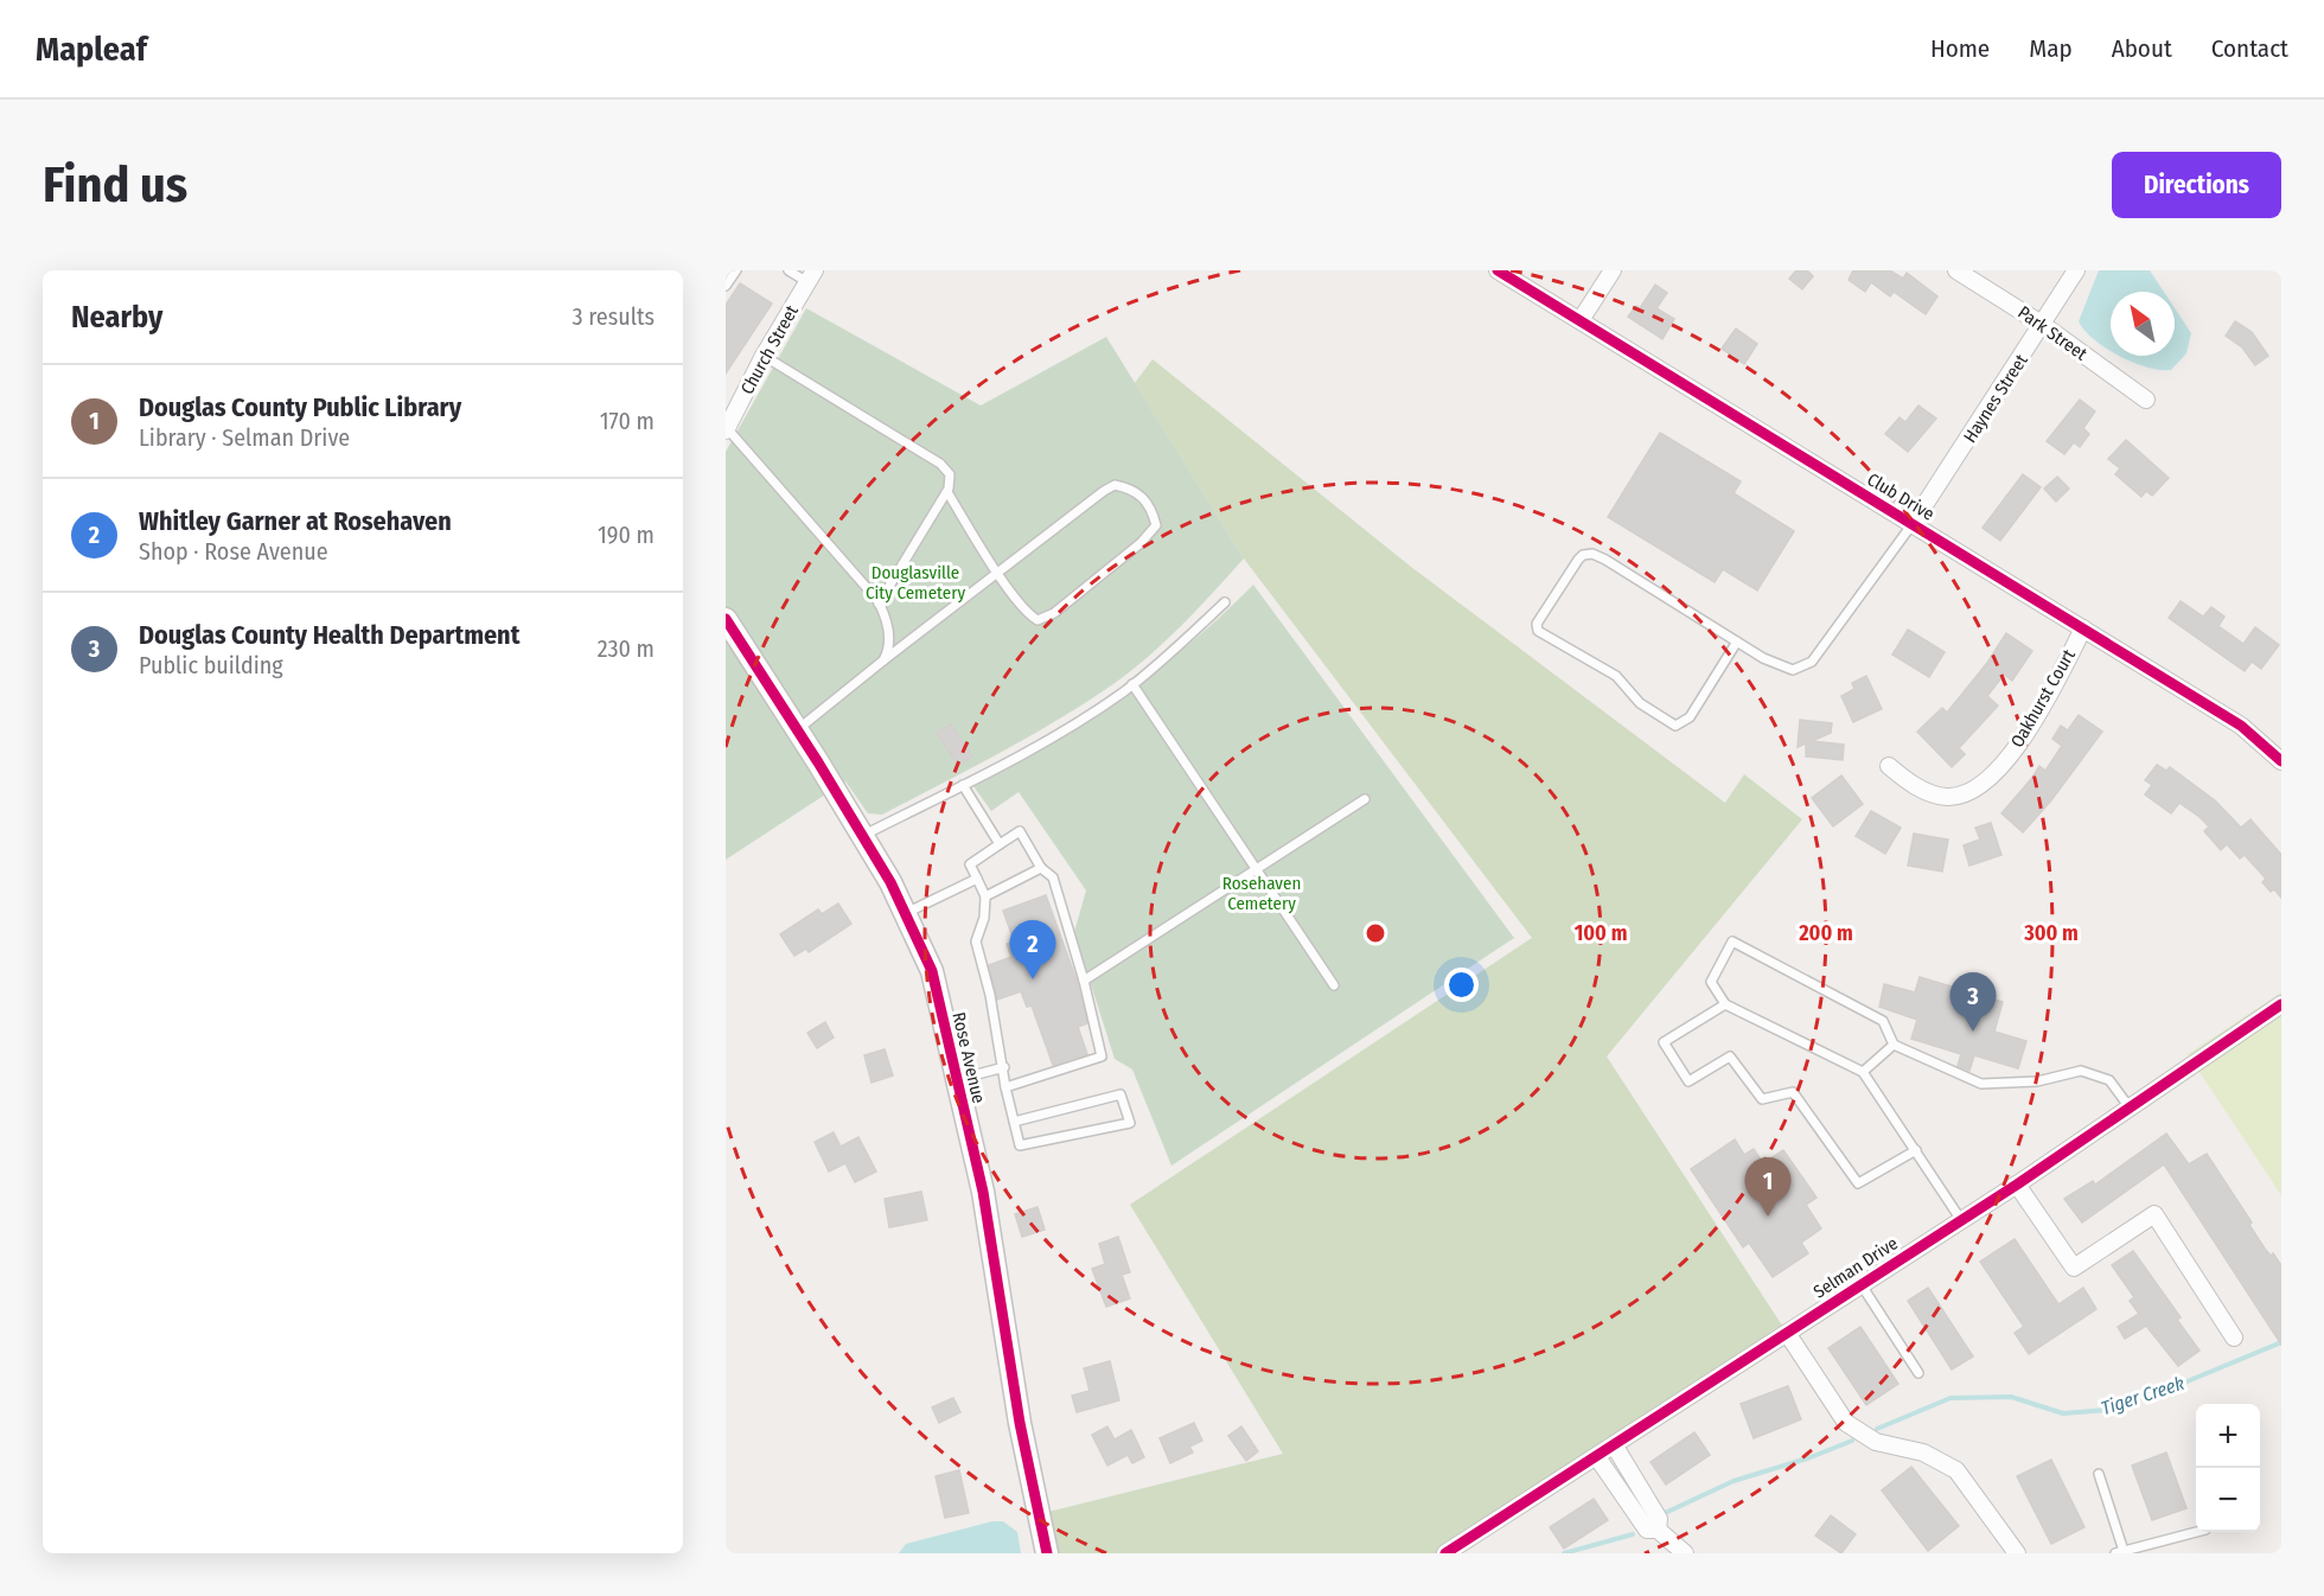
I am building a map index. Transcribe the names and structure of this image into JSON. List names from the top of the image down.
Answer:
{
  "streets": {
    "street": [
      "Park Street",
      "Church Street",
      "Haynes Street",
      "Club Drive",
      "Oakhurst Court",
      "Rose Avenue",
      "Selman Drive"
    ]
  },
  "crossings": [
    ["Park Street", "Haynes Street"],
    ["Haynes Street", "Club Drive"],
    ["Club Drive", "Oakhurst Court"]
  ],
  "water": ["Tiger Creek"],
  "parks": ["Douglasville City Cemetery", "Rosehaven Cemetery"],
  "north": "top left",
  "page": {
    "header": "Mapleaf",
    "nav": [
      "Home",
      "Map",
      "About",
      "Contact"
    ],
    "buttons": "Directions",
    "title": "Find us",
    "heading": ["Nearby", "3 results"],
    "list": [
      {
        "mark": "1",
        "name": "Douglas County Public Library",
        "note": "Library · Selman Drive",
        "value": "170 m"
      },
      {
        "mark": "2",
        "name": "Whitley Garner at Rosehaven",
        "note": "Shop · Rose Avenue",
        "value": "190 m"
      },
      {
        "mark": "3",
        "name": "Douglas County Health Department",
        "note": "Public building",
        "value": "230 m"
      }
    ],
    "pins": ["2", "3", "1"],
    "map_buttons": ["+", "−"]
  },
  "rings": ["100 m", "200 m", "300 m"]
}
